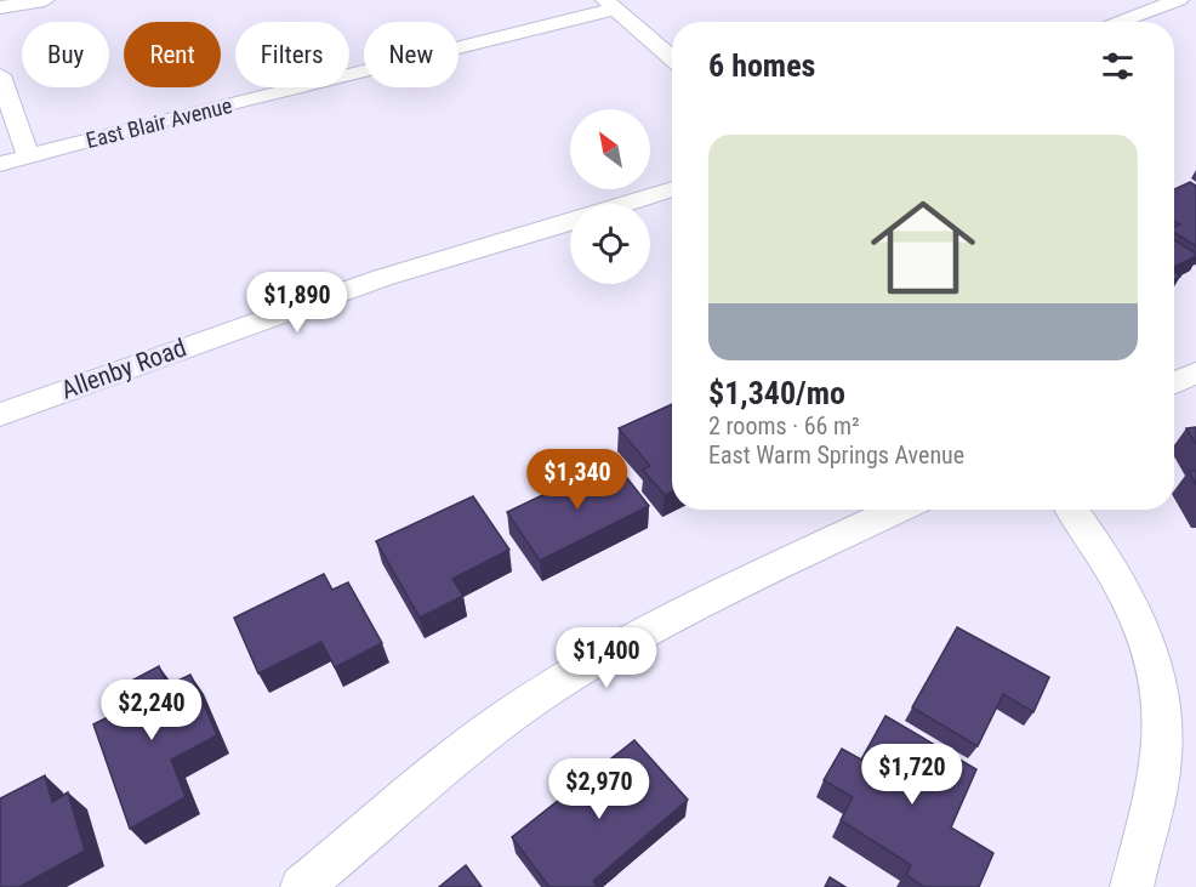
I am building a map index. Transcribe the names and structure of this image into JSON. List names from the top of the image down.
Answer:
{
  "streets": {
    "street": ["East Blair Avenue", "Allenby Road"]
  },
  "north": "top left",
  "page": {
    "chip": [
      "Buy",
      "Rent",
      "Filters",
      "New"
    ],
    "heading": "6 homes",
    "list": [
      {
        "name": "$1,340/mo",
        "note": "2 rooms · 66 m² · East Warm Springs Avenue"
      }
    ],
    "price": [
      "$1,890",
      "$1,340",
      "$1,400",
      "$2,240",
      "$1,720",
      "$2,970"
    ]
  }
}
